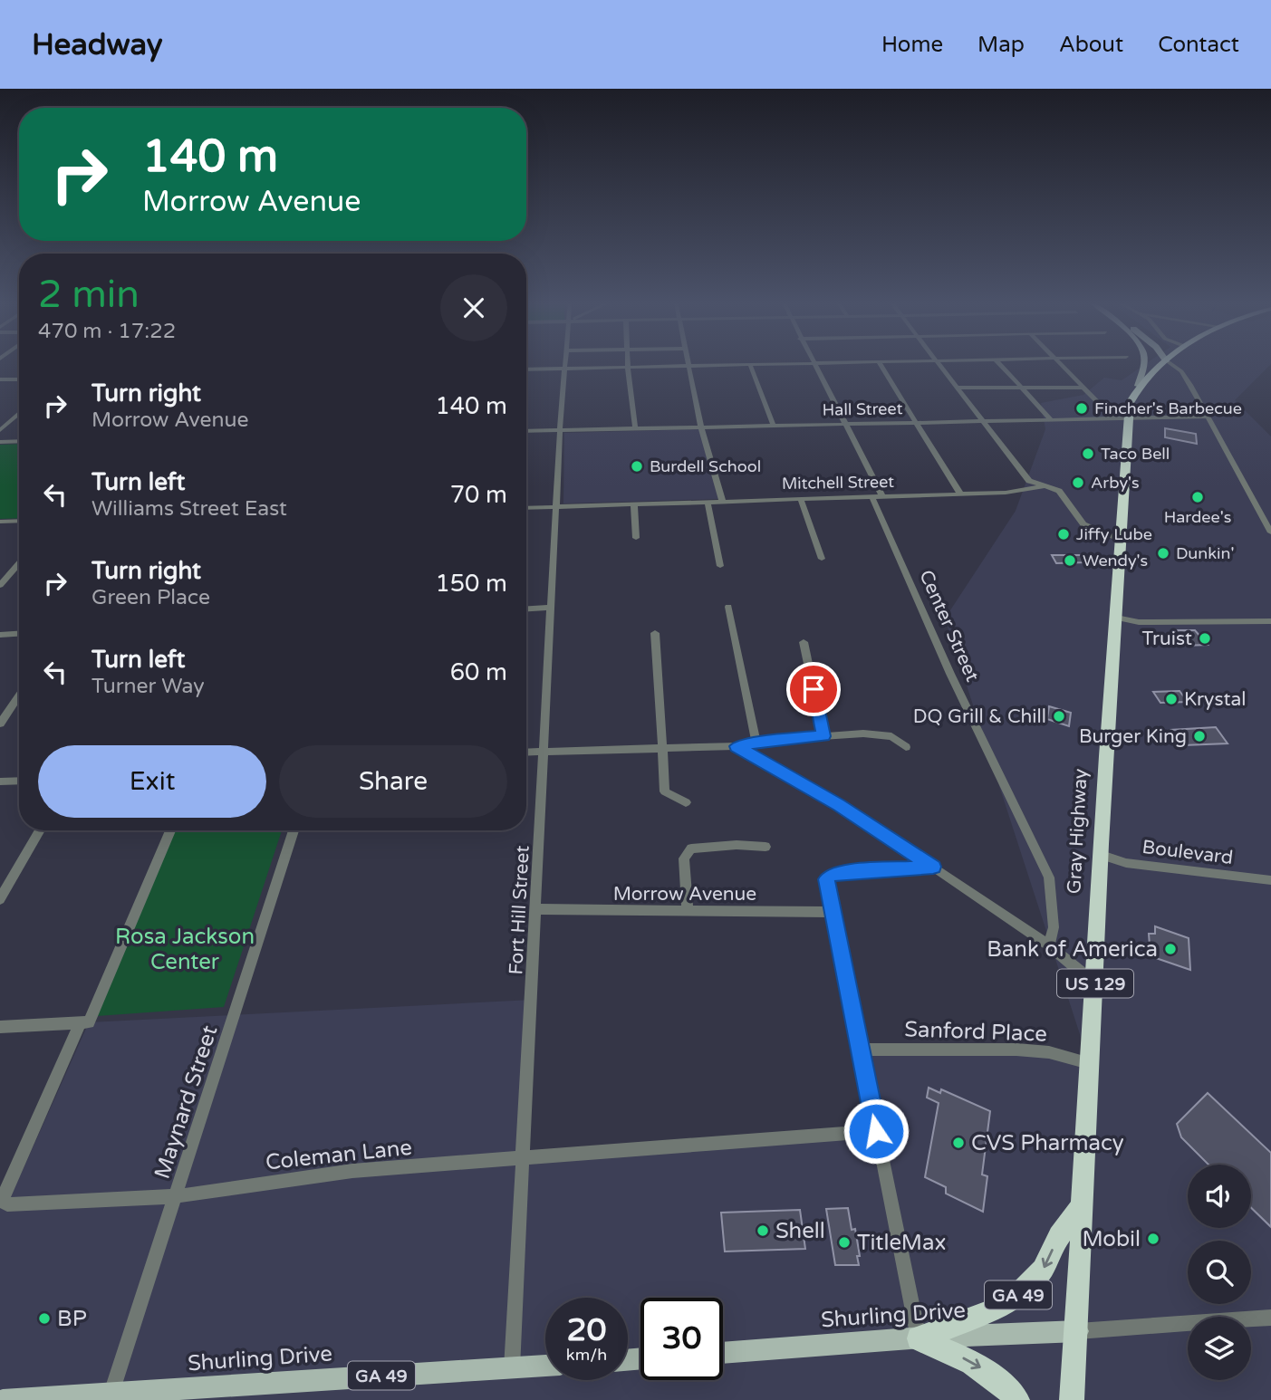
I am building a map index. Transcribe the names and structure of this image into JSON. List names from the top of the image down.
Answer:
{
  "streets": {
    "highway": ["Gray Highway", "US 129", "GA 49"],
    "main road": ["Shurling Drive"],
    "street": [
      "Hall Street",
      "Mitchell Street",
      "Center Street",
      "Boulevard",
      "Morrow Avenue",
      "Fort Hill Street",
      "Sanford Place",
      "Maynard Street",
      "Coleman Lane"
    ]
  },
  "crossings": [
    ["Hall Street", "Gray Highway"],
    ["Hall Street", "Fort Hill Street"],
    ["Mitchell Street", "Center Street"],
    ["Mitchell Street", "Fort Hill Street"],
    ["Gray Highway", "Boulevard"],
    ["Gray Highway", "Sanford Place"],
    ["Gray Highway", "GA 49"],
    ["Gray Highway", "Shurling Drive"],
    ["Morrow Avenue", "Fort Hill Street"],
    ["Fort Hill Street", "Coleman Lane"],
    ["Fort Hill Street", "Shurling Drive"],
    ["Maynard Street", "Coleman Lane"],
    ["Maynard Street", "Shurling Drive"],
    ["GA 49", "Shurling Drive"]
  ],
  "parks": ["Rosa Jackson Center"],
  "places": [
    "Fincher's Barbecue",
    "Taco Bell",
    "Burdell School",
    "Arby's",
    "Hardee's",
    "Jiffy Lube",
    "Dunkin'",
    "Wendy's",
    "Truist",
    "Krystal",
    "DQ Grill & Chill",
    "Burger King",
    "Bank of America",
    "CVS Pharmacy",
    "Shell",
    "Mobil",
    "TitleMax",
    "BP"
  ],
  "page": {
    "header": "Headway",
    "nav": [
      "Home",
      "Map",
      "About",
      "Contact"
    ],
    "turn": ["140 m", "Morrow Avenue"],
    "heading": ["2 min", "470 m · 17:22"],
    "list": [
      {
        "name": "Turn right",
        "note": "Morrow Avenue",
        "value": "140 m"
      },
      {
        "name": "Turn left",
        "note": "Williams Street East",
        "value": "70 m"
      },
      {
        "name": "Turn right",
        "note": "Green Place",
        "value": "150 m"
      },
      {
        "name": "Turn left",
        "note": "Turner Way",
        "value": "60 m"
      }
    ],
    "buttons": ["Exit", "Share"],
    "speed": "20 km/h",
    "limit": "30"
  }
}
